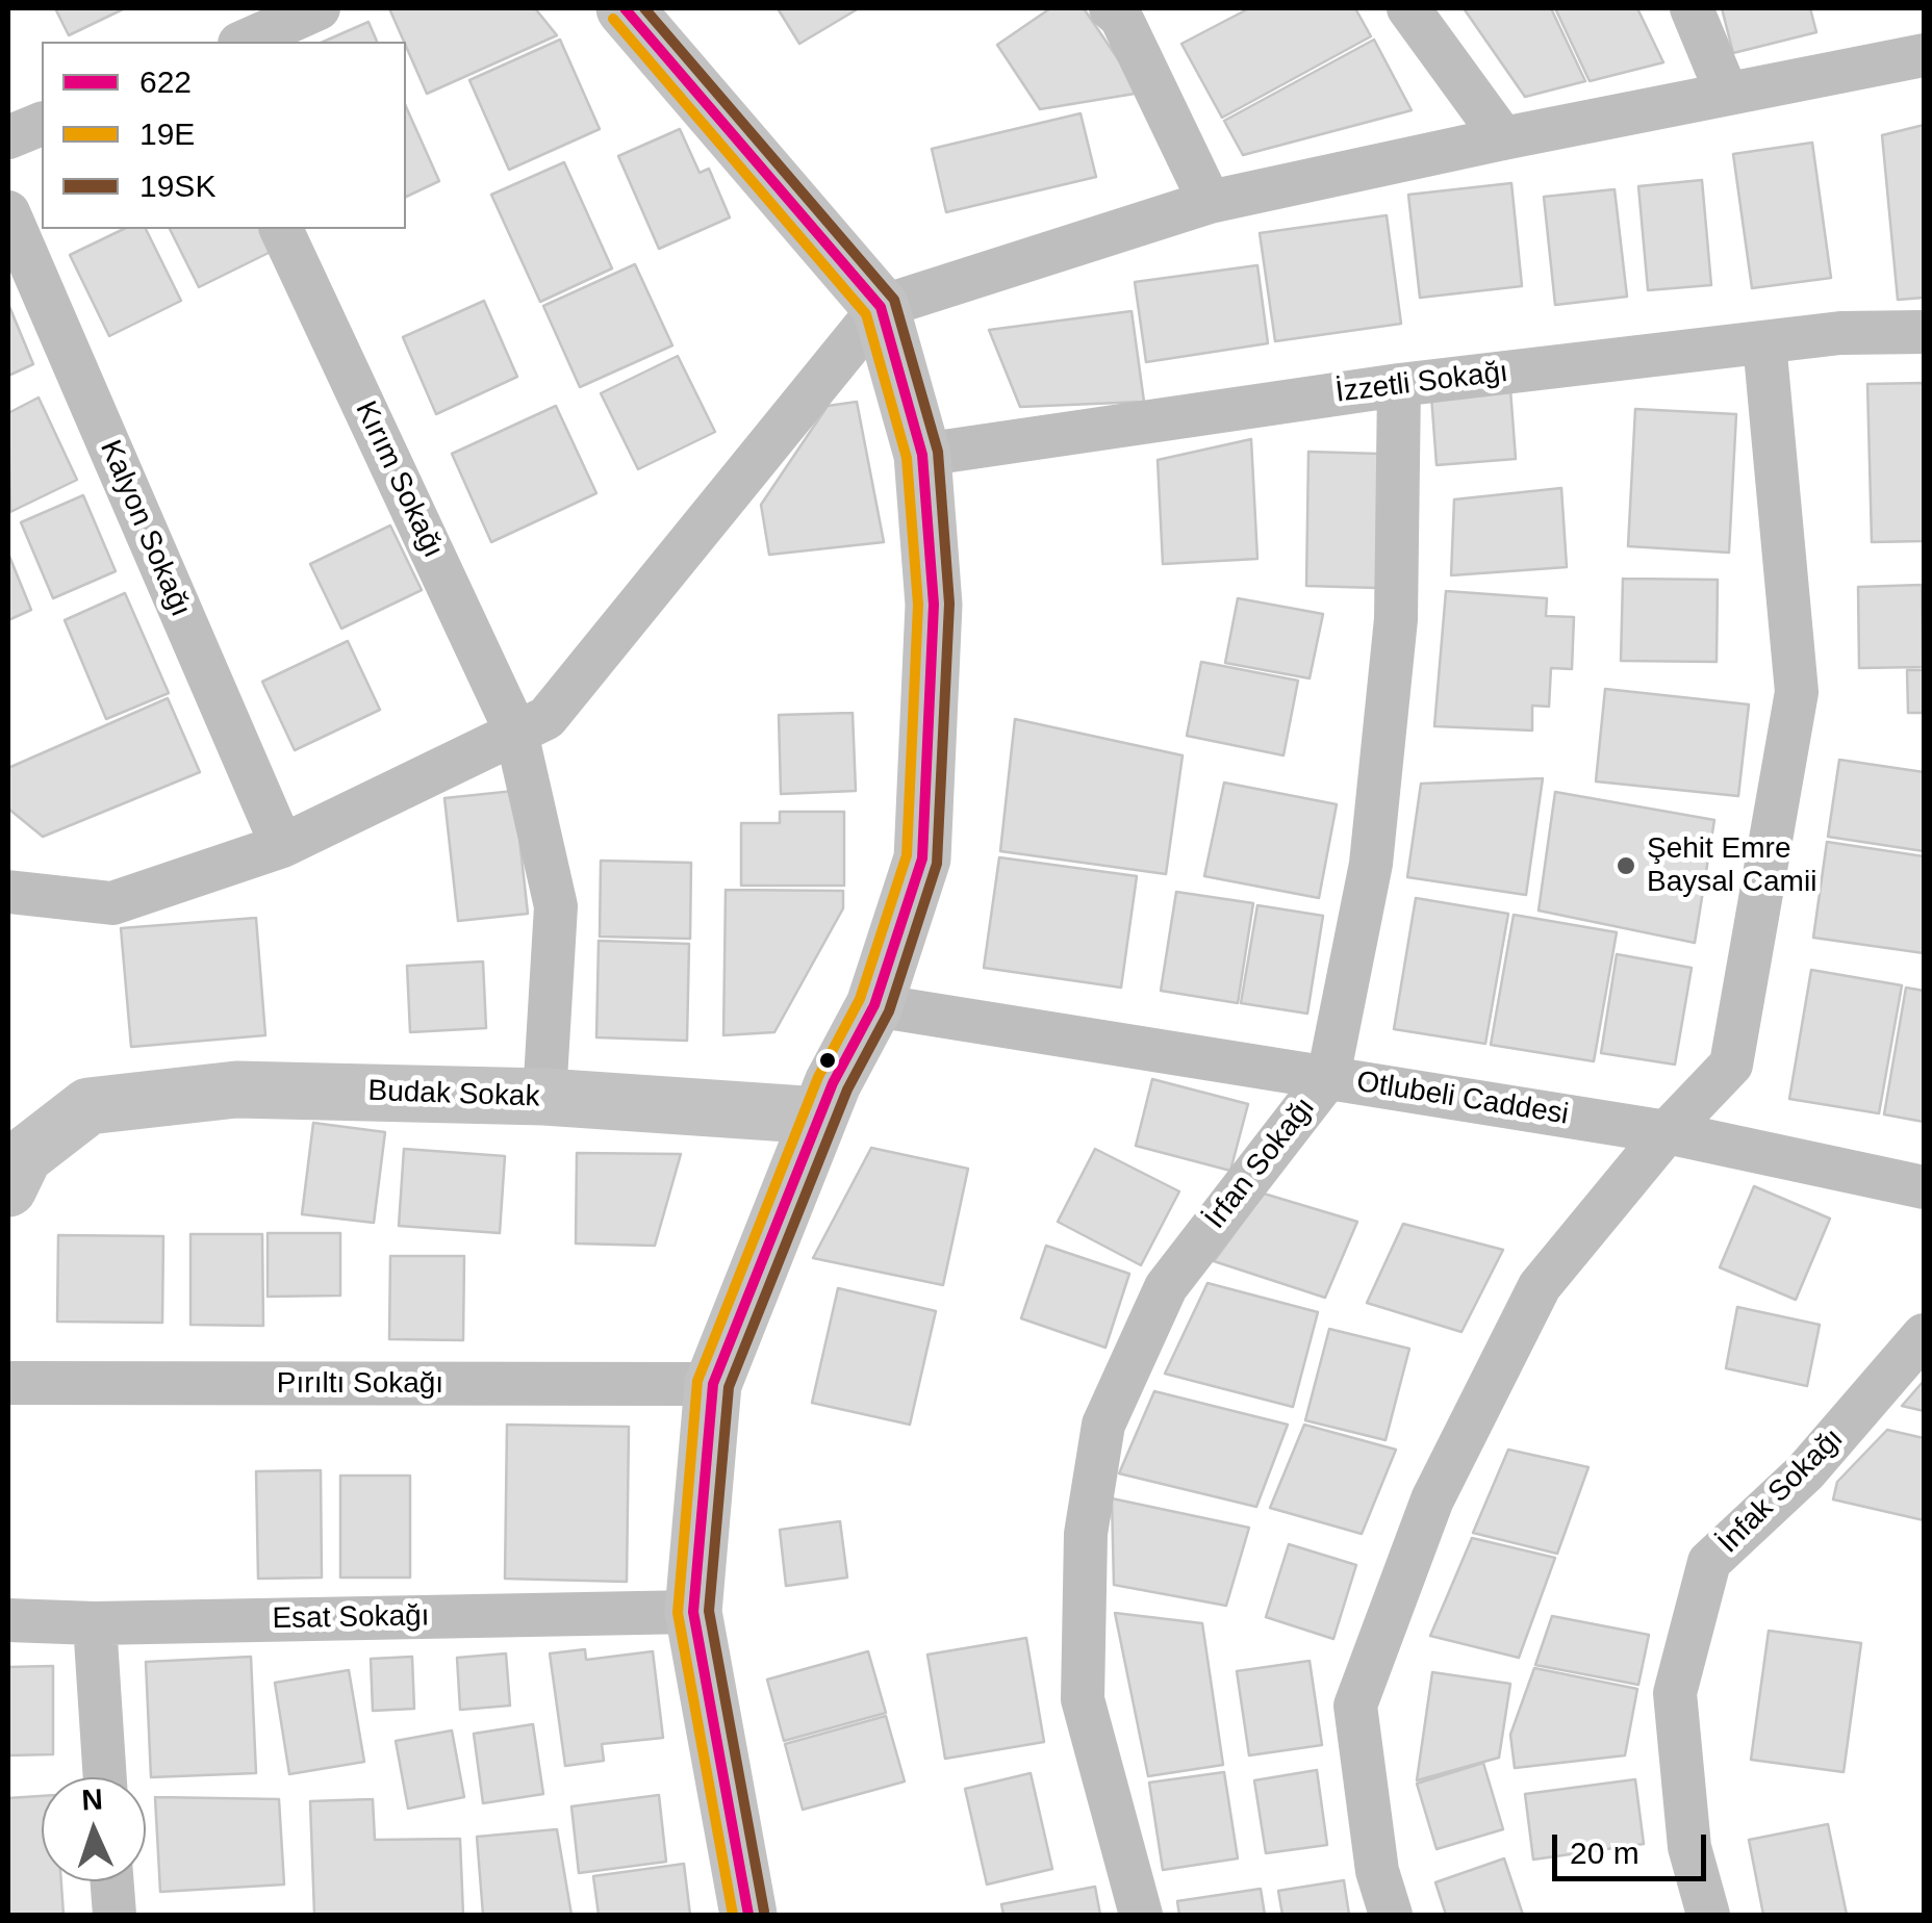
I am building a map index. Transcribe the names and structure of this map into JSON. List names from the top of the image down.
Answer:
{
  "streets": {
    "main road": ["Budak Sokak"],
    "street": [
      "İzzetli Sokağı",
      "Kırım Sokağı",
      "Kalyon Sokağı",
      "Otlubeli Caddesi",
      "İrfan Sokağı",
      "Pırıltı Sokağı",
      "İnfak Sokağı",
      "Esat Sokağı"
    ]
  },
  "crossings": [
    ["İzzetli Sokağı", "İrfan Sokağı"],
    ["Kırım Sokağı", "Budak Sokak"],
    ["Otlubeli Caddesi", "İrfan Sokağı"]
  ],
  "places": ["Şehit Emre Baysal Camii"],
  "lines": ["transit line 622", "transit line 19SK", "transit line 19E"],
  "legend": ["622", "19E", "19SK"],
  "scale_bar": "20 m",
  "north": "top"
}
